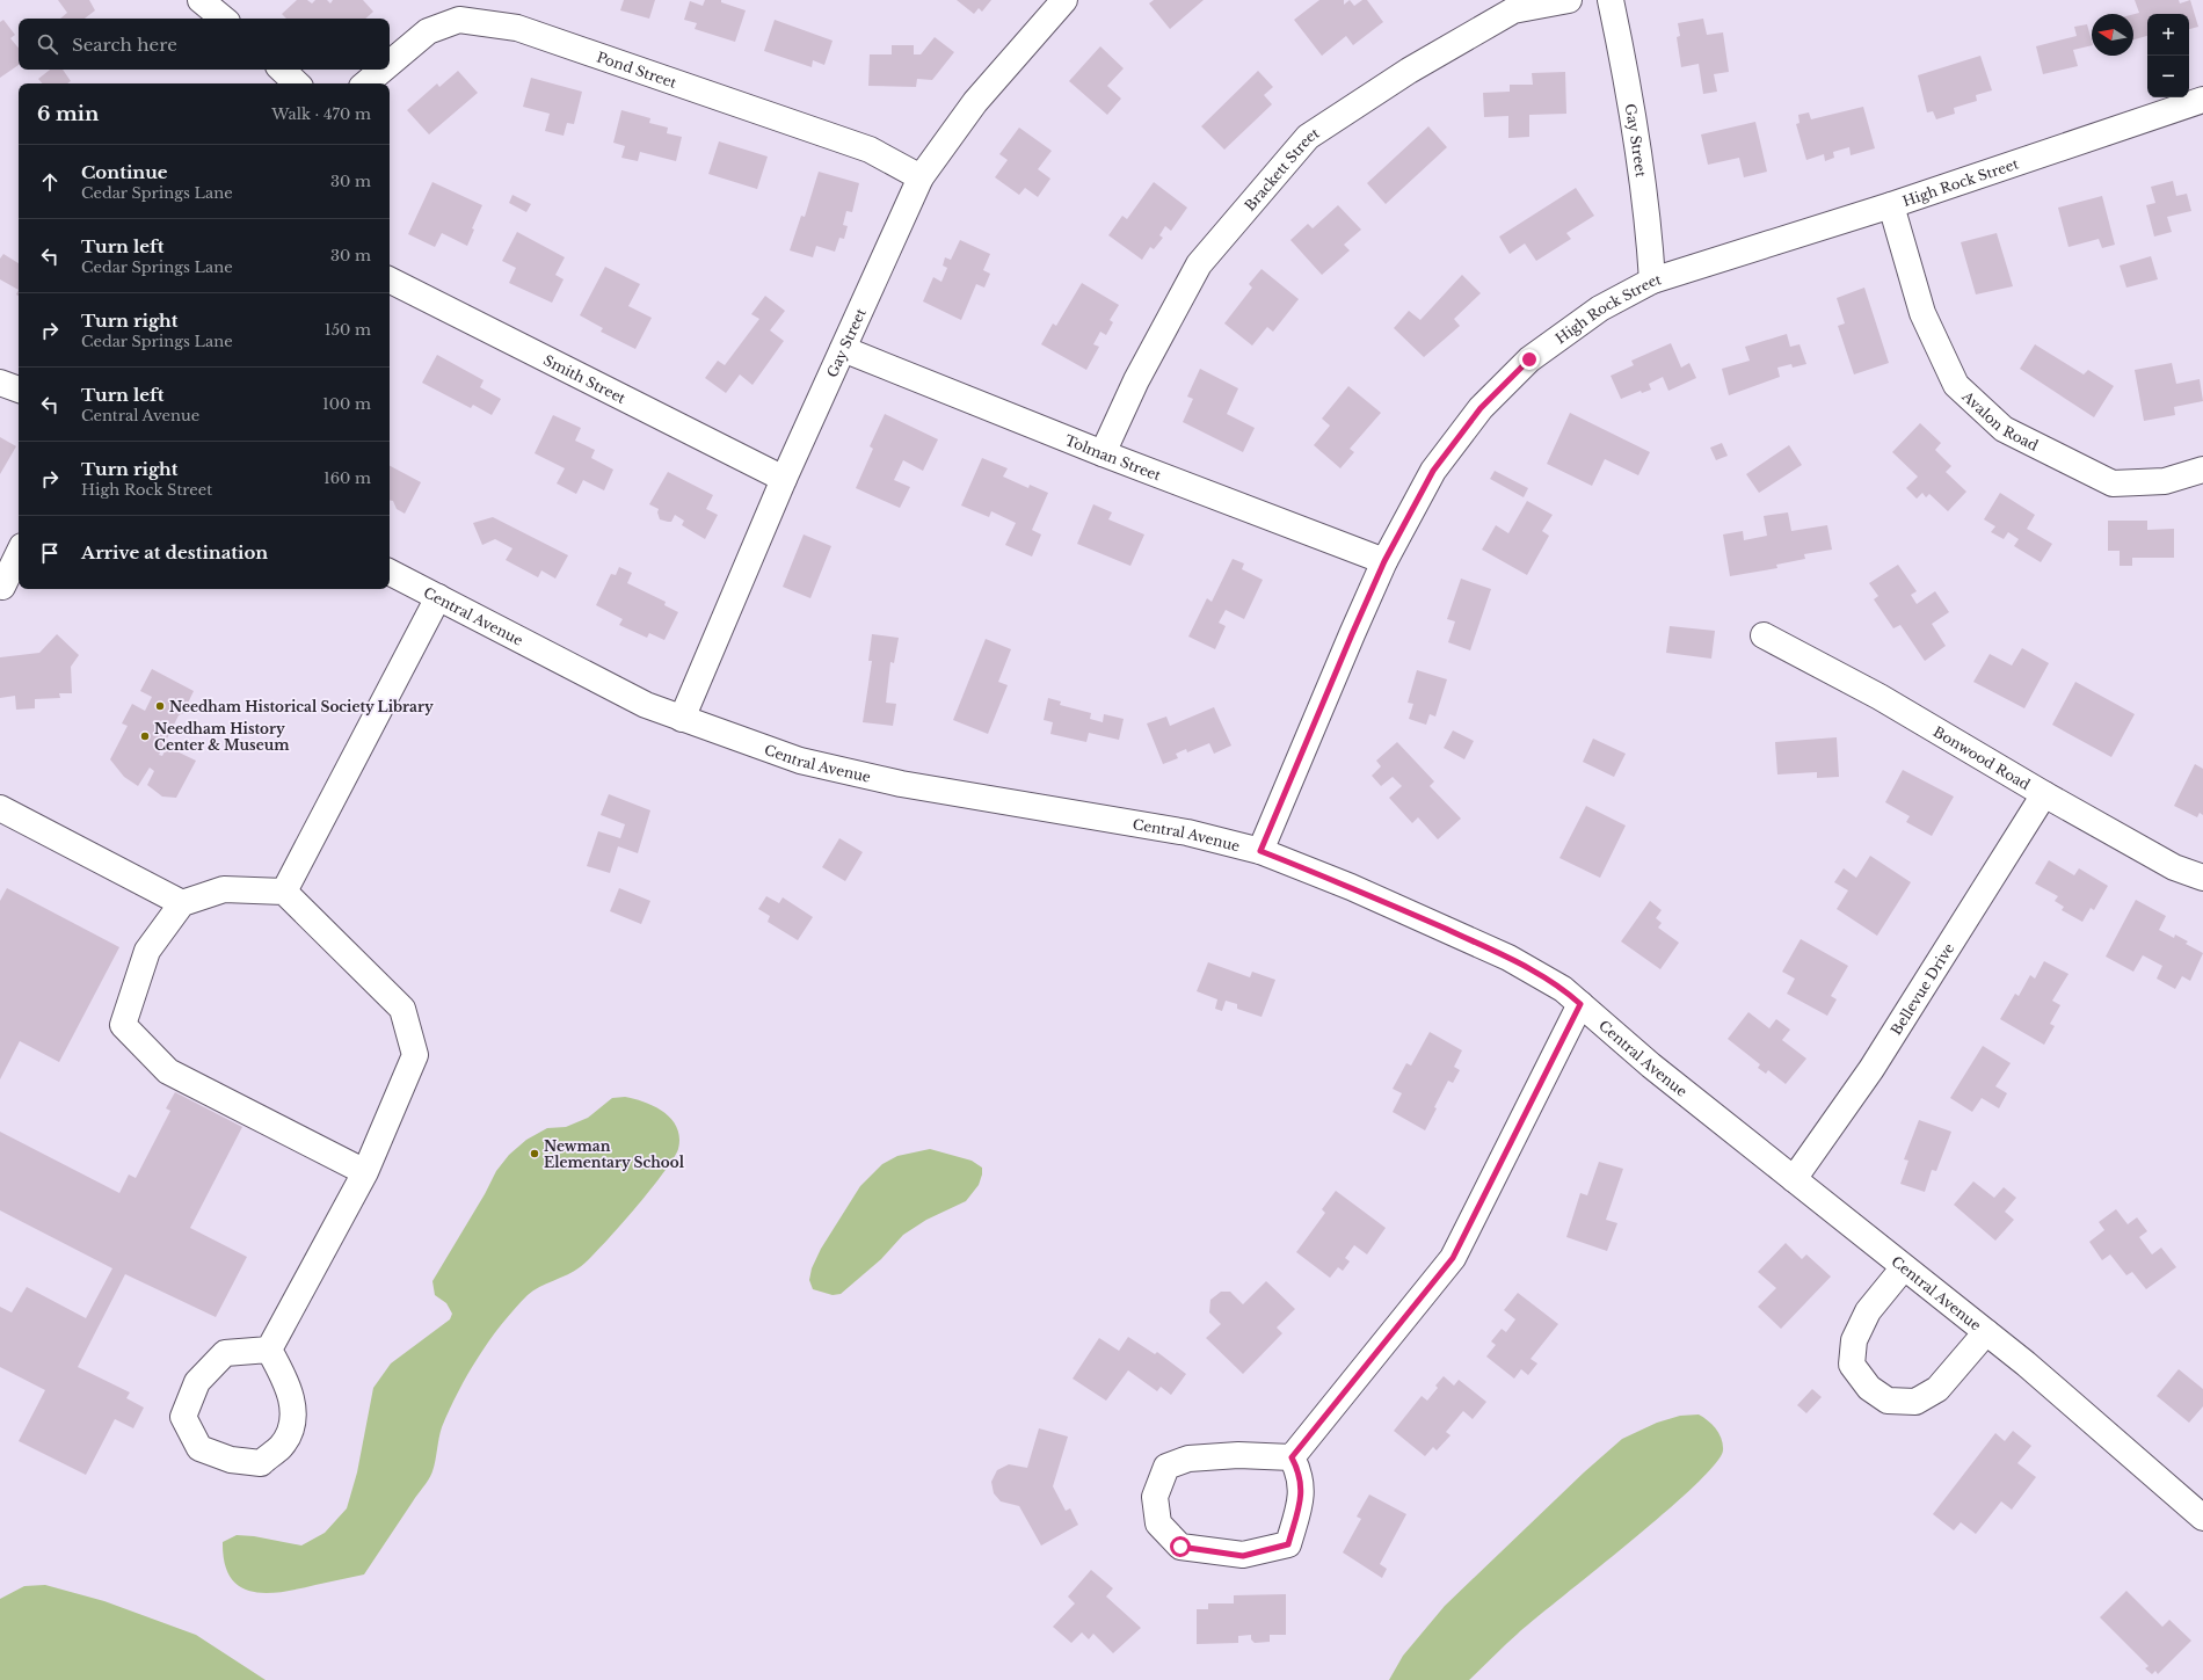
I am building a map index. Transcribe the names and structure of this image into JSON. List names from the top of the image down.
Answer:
{
  "streets": {
    "street": [
      "Pond Street",
      "Gay Street",
      "Brackett Street",
      "High Rock Street",
      "Smith Street",
      "Avalon Road",
      "Tolman Street",
      "Central Avenue",
      "Bonwood Road",
      "Bellevue Drive"
    ]
  },
  "crossings": [
    ["Pond Street", "Gay Street"],
    ["Gay Street", "High Rock Street"],
    ["Gay Street", "Smith Street"],
    ["Gay Street", "Tolman Street"],
    ["Gay Street", "Central Avenue"],
    ["Brackett Street", "Tolman Street"],
    ["High Rock Street", "Avalon Road"],
    ["High Rock Street", "Tolman Street"],
    ["High Rock Street", "Central Avenue"],
    ["Central Avenue", "Bellevue Drive"],
    ["Bonwood Road", "Bellevue Drive"]
  ],
  "places": ["Needham Historical Society Library", "Needham History Center & Museum", "Newman Elementary School"],
  "north": "left",
  "page": {
    "map_buttons": ["+", "−"],
    "search": "Search here",
    "heading": ["6 min", "Walk · 470 m"],
    "list": [
      ["Continue", "Cedar Springs Lane", "30 m"],
      ["Turn left", "Cedar Springs Lane", "30 m"],
      ["Turn right", "Cedar Springs Lane", "150 m"],
      ["Turn left", "Central Avenue", "100 m"],
      ["Turn right", "High Rock Street", "160 m"],
      "Arrive at destination"
    ]
  }
}
